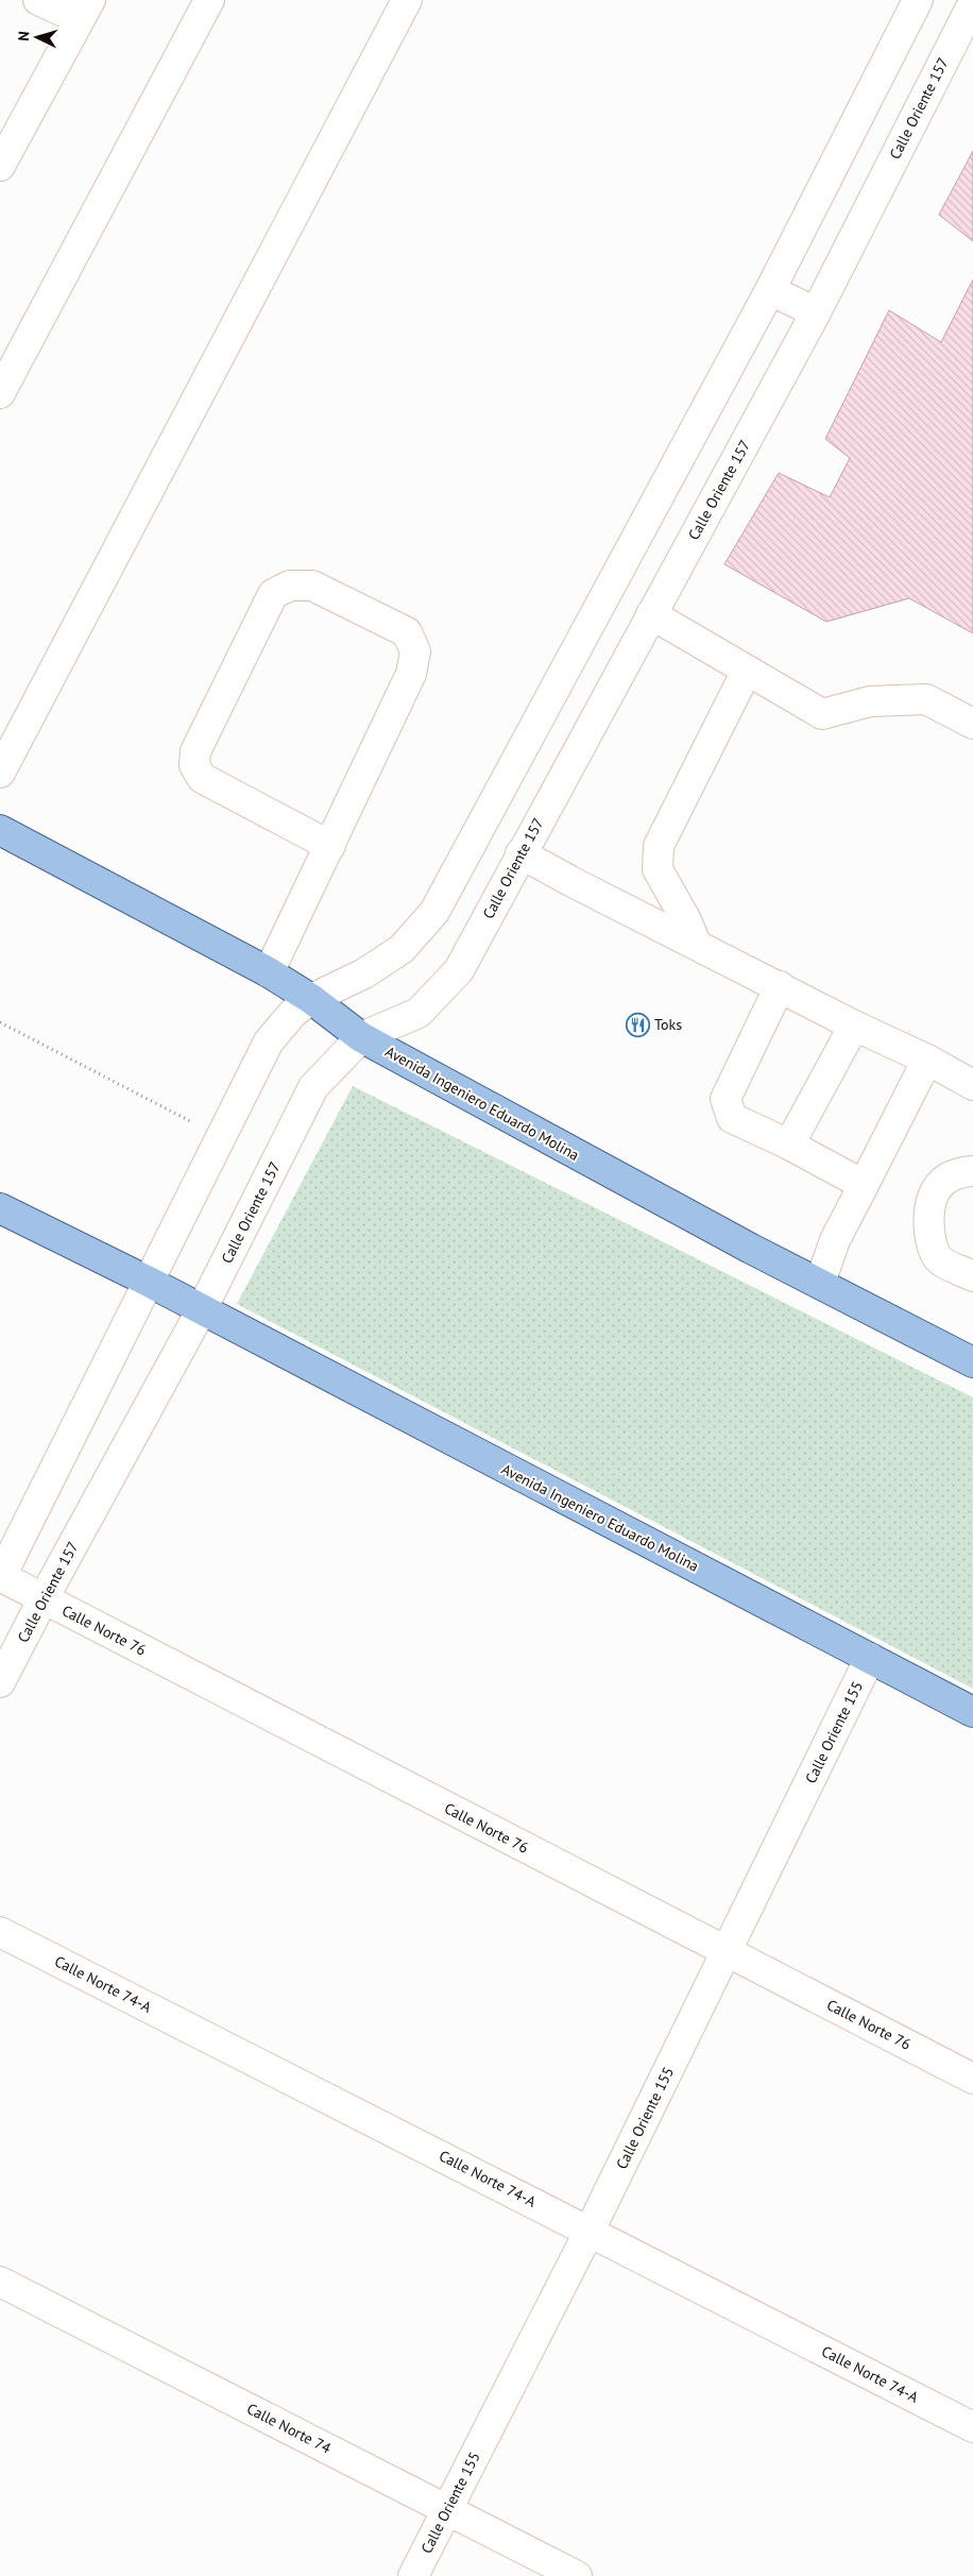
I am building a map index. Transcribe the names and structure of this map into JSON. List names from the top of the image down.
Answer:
{
  "streets": {
    "main road": ["Avenida Ingeniero Eduardo Molina"],
    "street": [
      "Calle Oriente 157",
      "Calle Norte 76",
      "Calle Oriente 155",
      "Calle Norte 74-A",
      "Calle Norte 74"
    ]
  },
  "crossings": [
    ["Calle Oriente 157", "Avenida Ingeniero Eduardo Molina"],
    ["Calle Oriente 157", "Calle Norte 76"],
    ["Avenida Ingeniero Eduardo Molina", "Calle Oriente 155"],
    ["Calle Norte 76", "Calle Oriente 155"],
    ["Calle Oriente 155", "Calle Norte 74-A"],
    ["Calle Oriente 155", "Calle Norte 74"]
  ],
  "places": {
    "restaurant": ["Toks"]
  },
  "north": "left"
}
